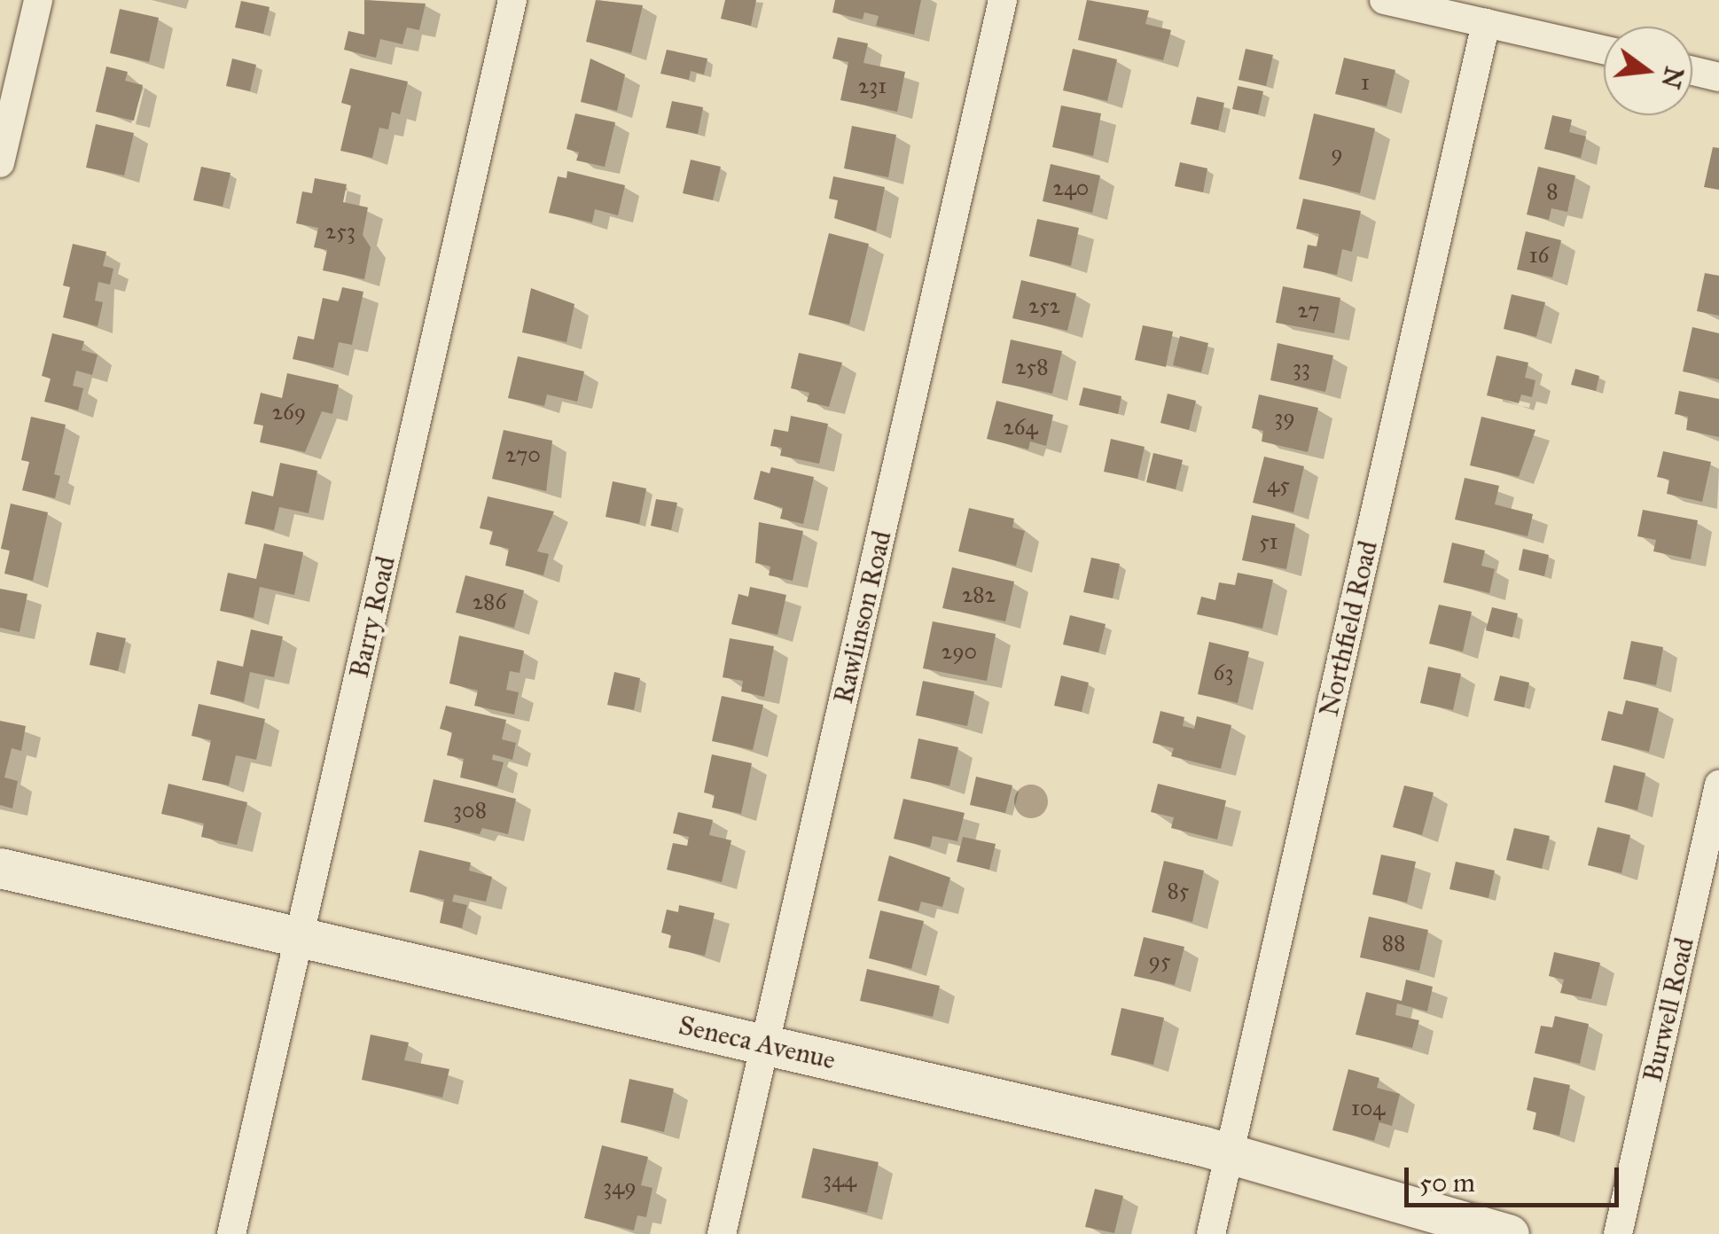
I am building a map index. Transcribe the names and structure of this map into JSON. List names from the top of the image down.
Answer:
{
  "streets": {
    "street": [
      "Barry Road",
      "Rawlinson Road",
      "Northfield Road",
      "Burwell Road",
      "Seneca Avenue"
    ]
  },
  "crossings": [
    ["Barry Road", "Seneca Avenue"],
    ["Rawlinson Road", "Seneca Avenue"],
    ["Northfield Road", "Seneca Avenue"]
  ],
  "house_numbers": [
    "1",
    "231",
    "9",
    "240",
    "8",
    "253",
    "16",
    "252",
    "27",
    "258",
    "33",
    "269",
    "39",
    "264",
    "270",
    "45",
    "51",
    "282",
    "286",
    "290",
    "63",
    "308",
    "85",
    "88",
    "95",
    "104",
    "344",
    "349"
  ],
  "scale_bar": "50 m",
  "north": "right"
}
